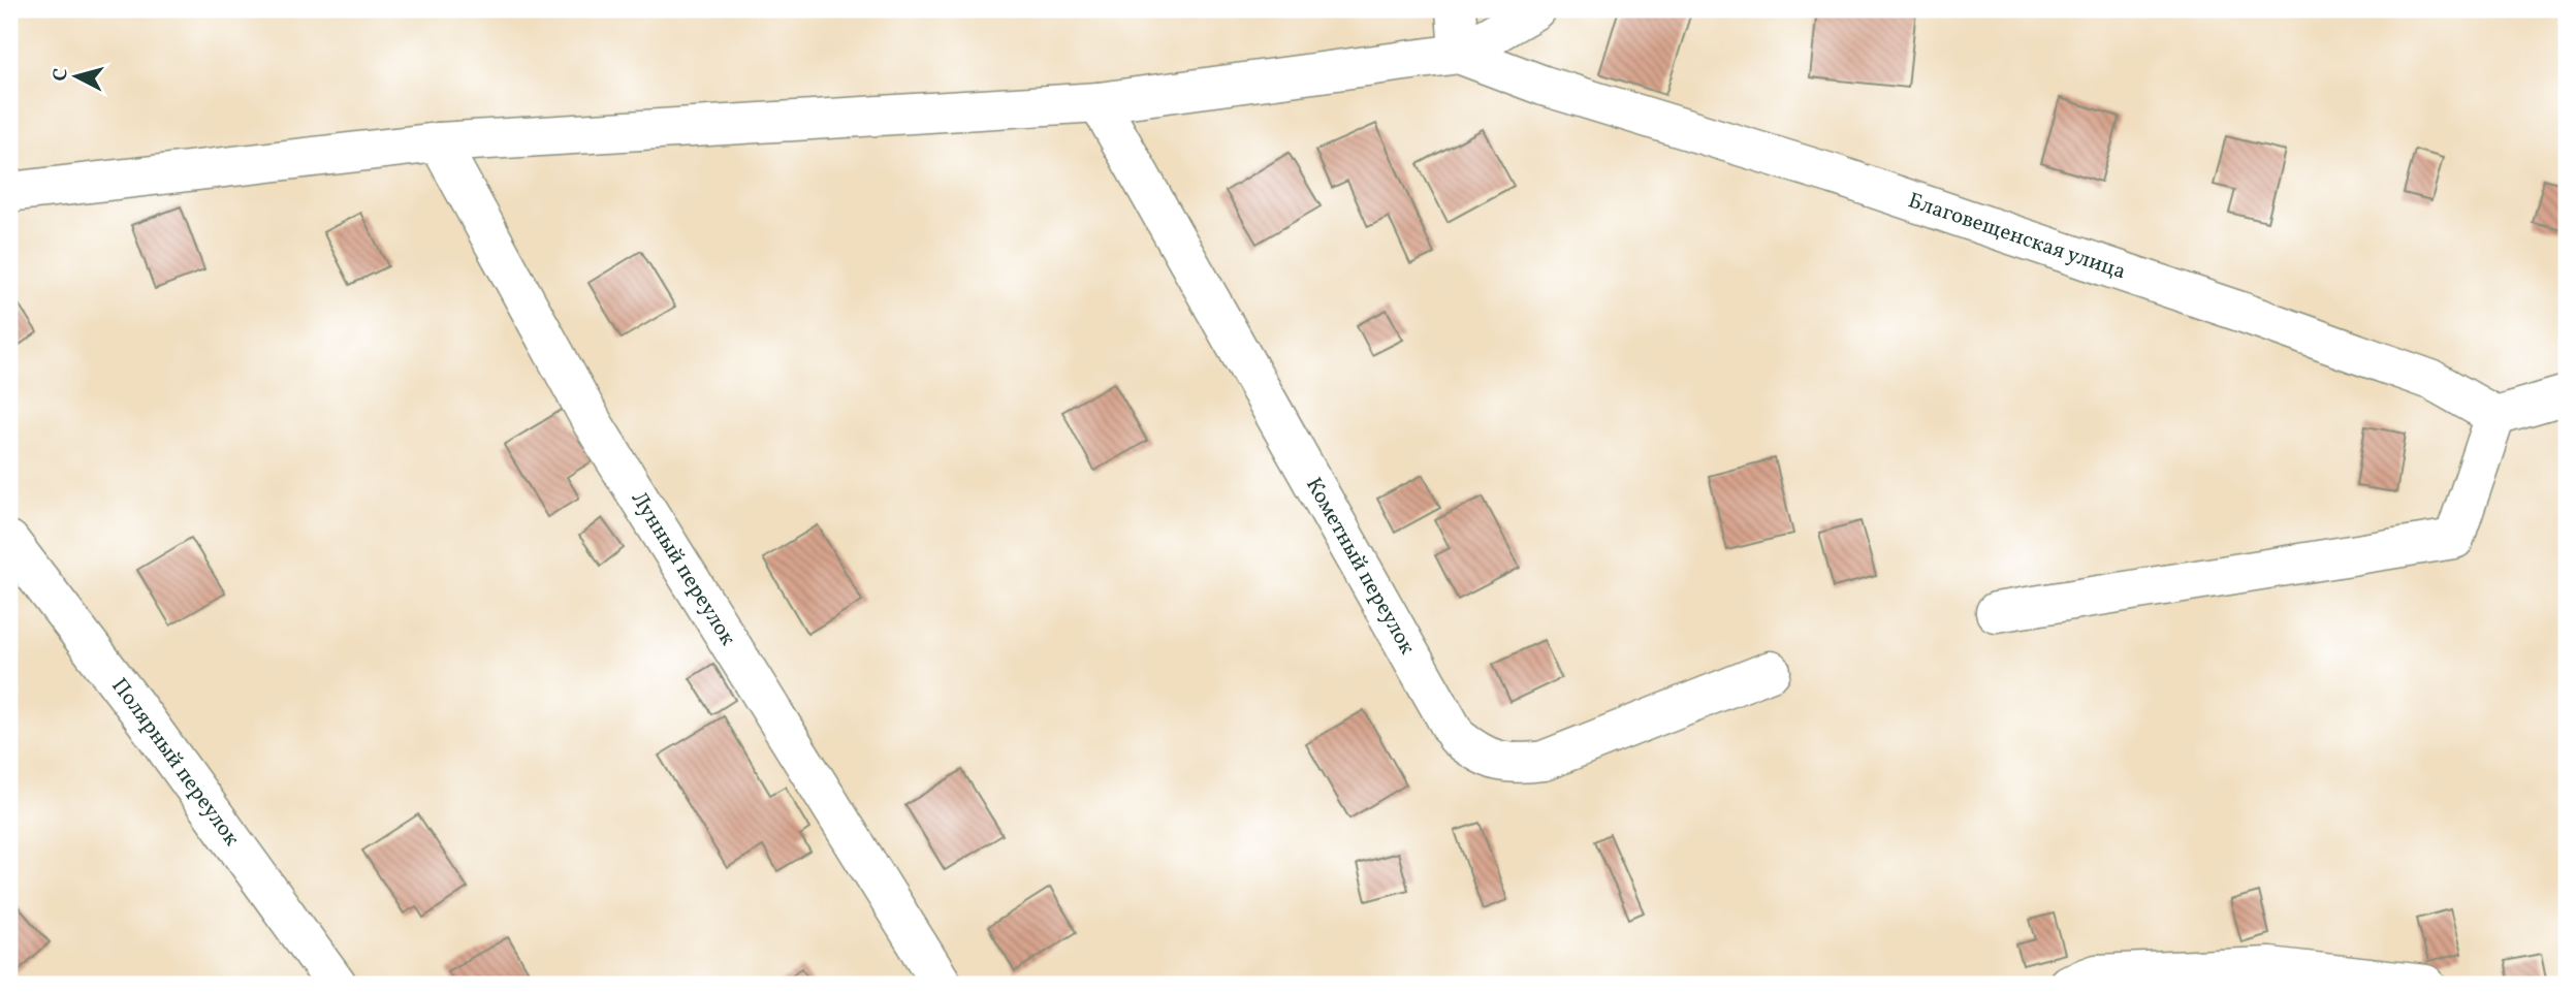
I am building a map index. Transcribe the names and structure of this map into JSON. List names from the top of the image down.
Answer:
{
  "streets": {
    "street": [
      "Благовещенская улица",
      "Кометный переулок",
      "Лунный переулок",
      "Полярный переулок"
    ]
  },
  "north": "left"
}
